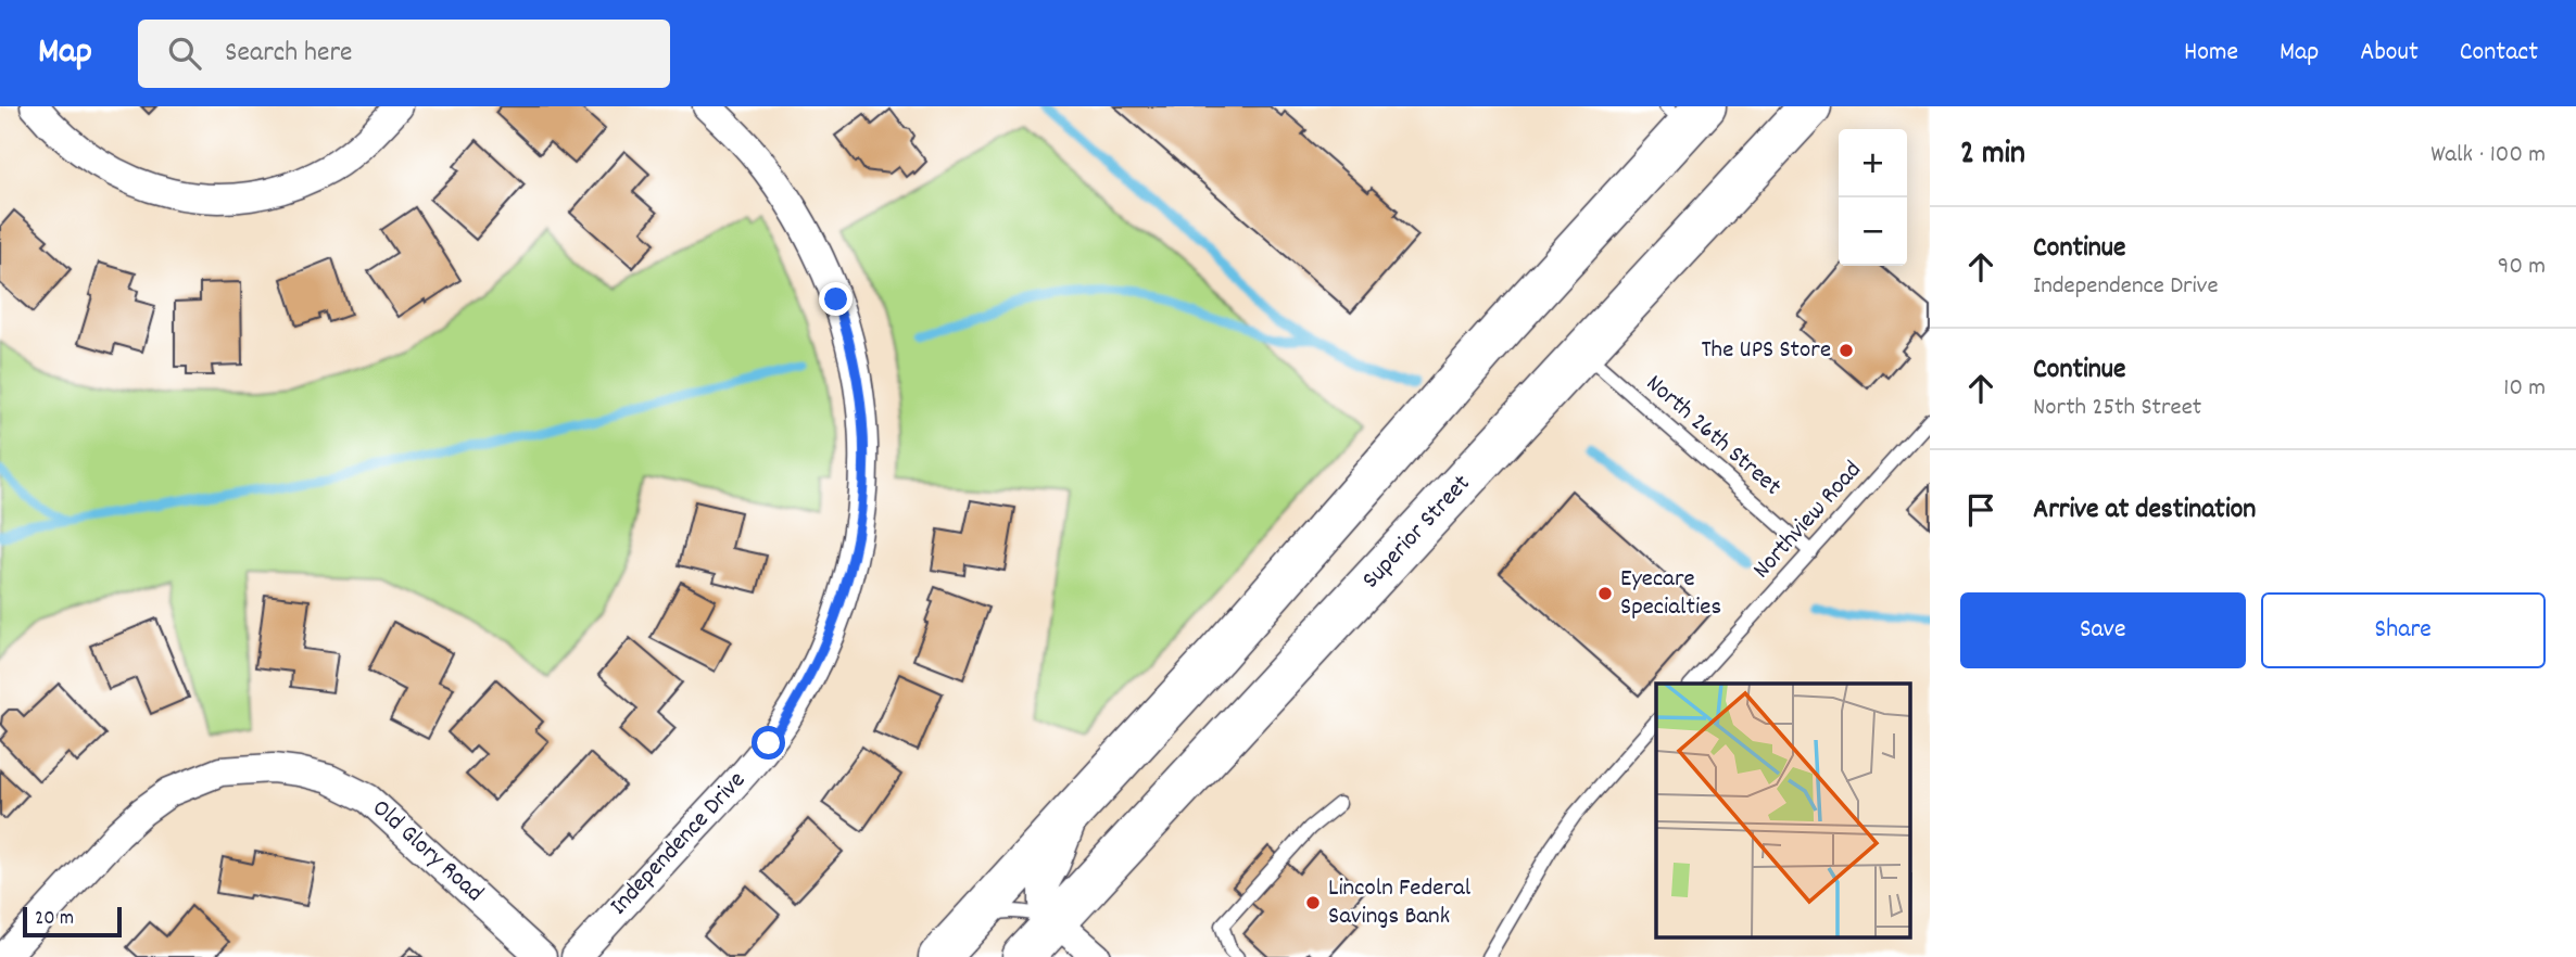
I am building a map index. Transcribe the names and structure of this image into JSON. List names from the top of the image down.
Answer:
{
  "streets": {
    "main road": ["Superior Street"],
    "street": ["Independence Drive", "Old Glory Road"],
    "lane": ["North 26th Street", "Northview Road"]
  },
  "crossings": [
    ["North 26th Street", "Northview Road"],
    ["North 26th Street", "Superior Street"]
  ],
  "places": ["The UPS Store", "Eyecare Specialties", "Lincoln Federal Savings Bank"],
  "scale_bar": "20 m",
  "page": {
    "header": "Map",
    "search": "Search here",
    "nav": [
      "Home",
      "Map",
      "About",
      "Contact"
    ],
    "heading": ["2 min", "Walk · 100 m"],
    "map_buttons": ["+", "−"],
    "list": [
      ["Continue", "Independence Drive", "90 m"],
      ["Continue", "North 25th Street", "10 m"],
      "Arrive at destination"
    ],
    "buttons": ["Save", "Share"],
    "scale": "20 m"
  }
}
